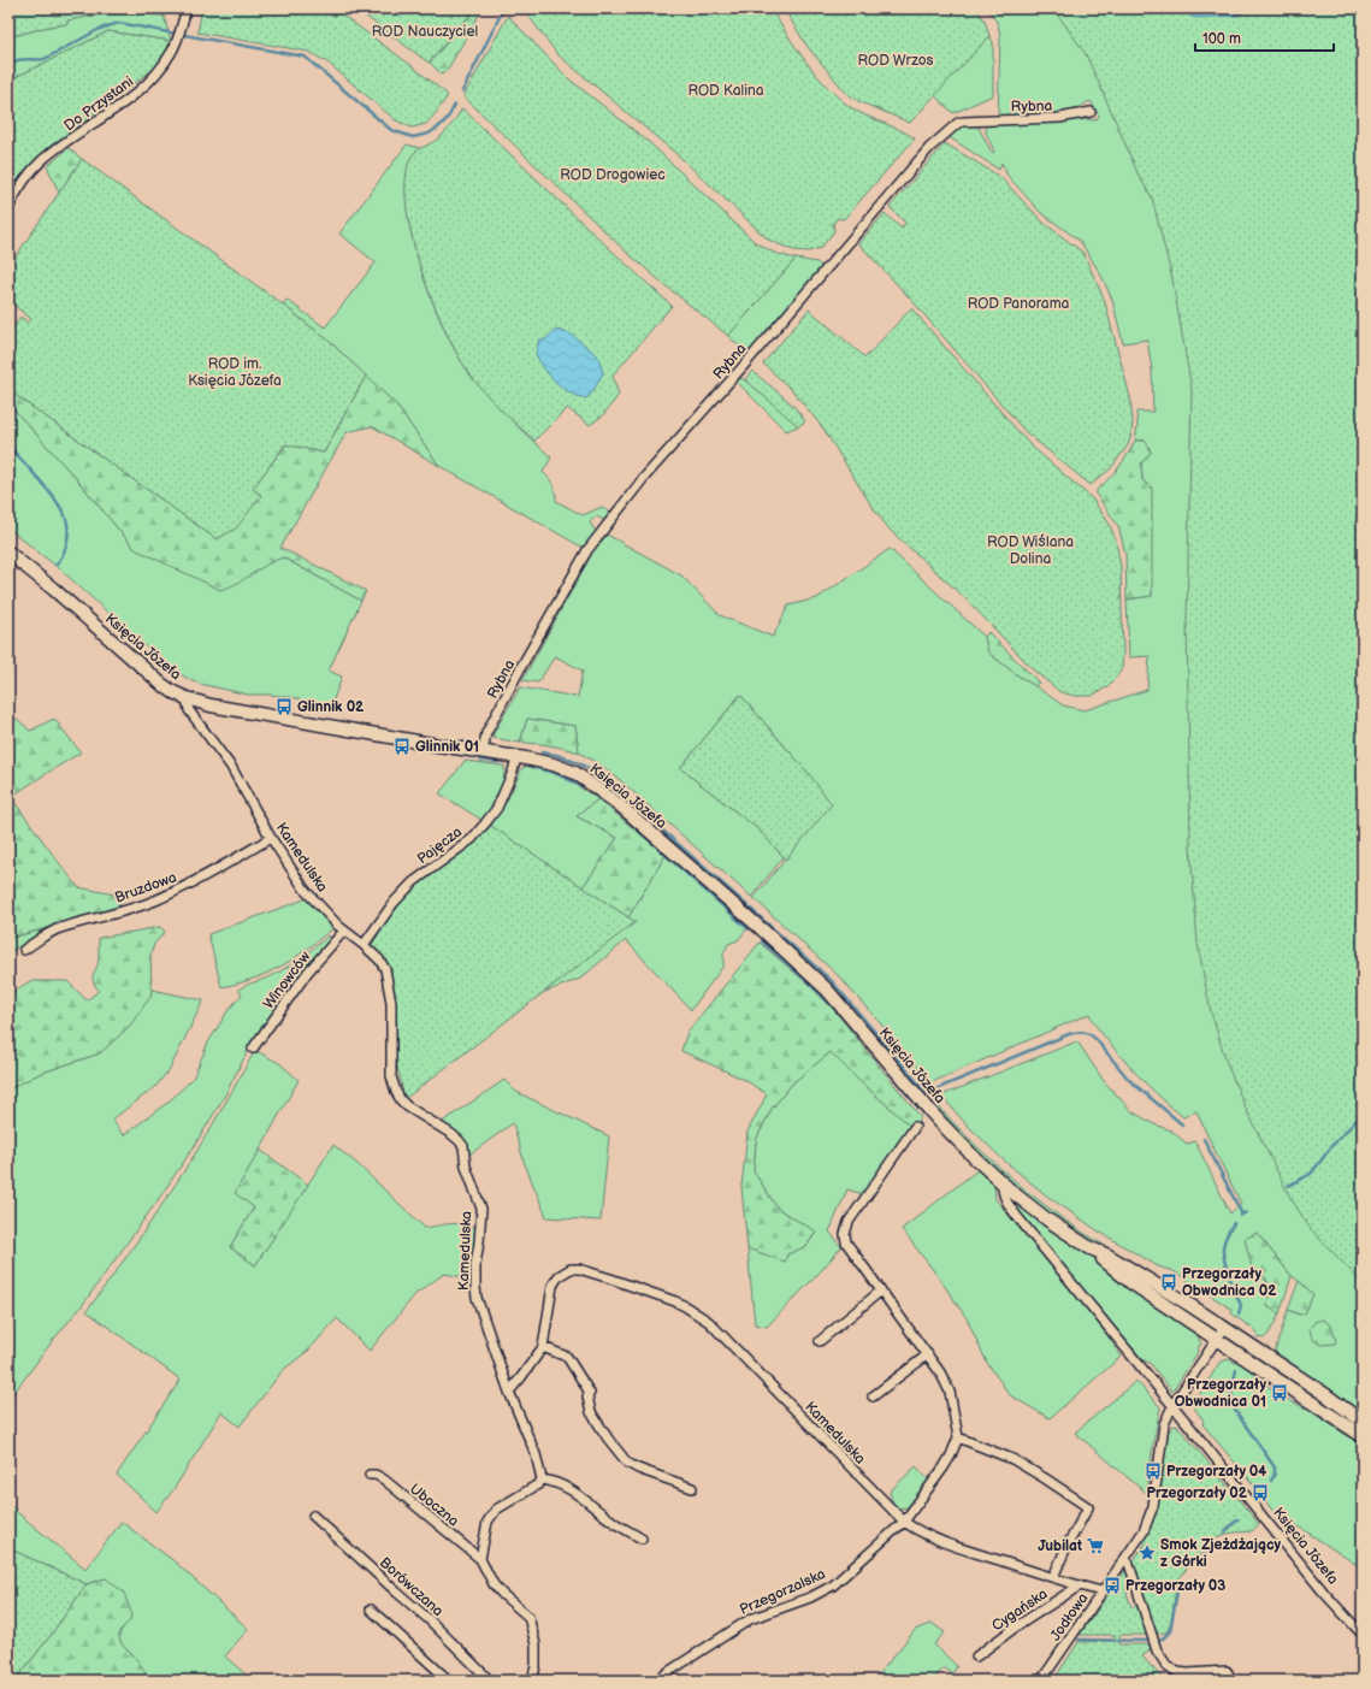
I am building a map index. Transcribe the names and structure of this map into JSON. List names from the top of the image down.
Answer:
{
  "streets": {
    "main road": ["Księcia Józefa"],
    "street": [
      "Do Przystani",
      "Rybna",
      "Pajęcza",
      "Kamedulska",
      "Bruzdowa",
      "Winowców",
      "Uboczna",
      "Borówczana",
      "Przegorzalska",
      "Cygańska",
      "Jodłowa"
    ]
  },
  "crossings": [
    ["Rybna", "Księcia Józefa"],
    ["Księcia Józefa", "Pajęcza"],
    ["Księcia Józefa", "Kamedulska"],
    ["Księcia Józefa", "Jodłowa"],
    ["Pajęcza", "Kamedulska"],
    ["Kamedulska", "Bruzdowa"],
    ["Kamedulska", "Winowców"],
    ["Kamedulska", "Przegorzalska"]
  ],
  "parks": [
    "ROD Nauczyciel",
    "ROD Wrzos",
    "ROD Kalina",
    "ROD Drogowiec",
    "ROD Panorama",
    "ROD im. Księcia Józefa",
    "ROD Wiślana Dolina"
  ],
  "places": {
    "bus stop": [
      "Glinnik 02",
      "Glinnik 01",
      "Przegorzały Obwodnica 02",
      "Przegorzały Obwodnica 01",
      "Przegorzały 04",
      "Przegorzały 02",
      "Przegorzały 03"
    ],
    "supermarket": ["Jubilat"],
    "place": ["Smok Zjeżdżający z Górki"]
  },
  "scale_bar": "100 m"
}
